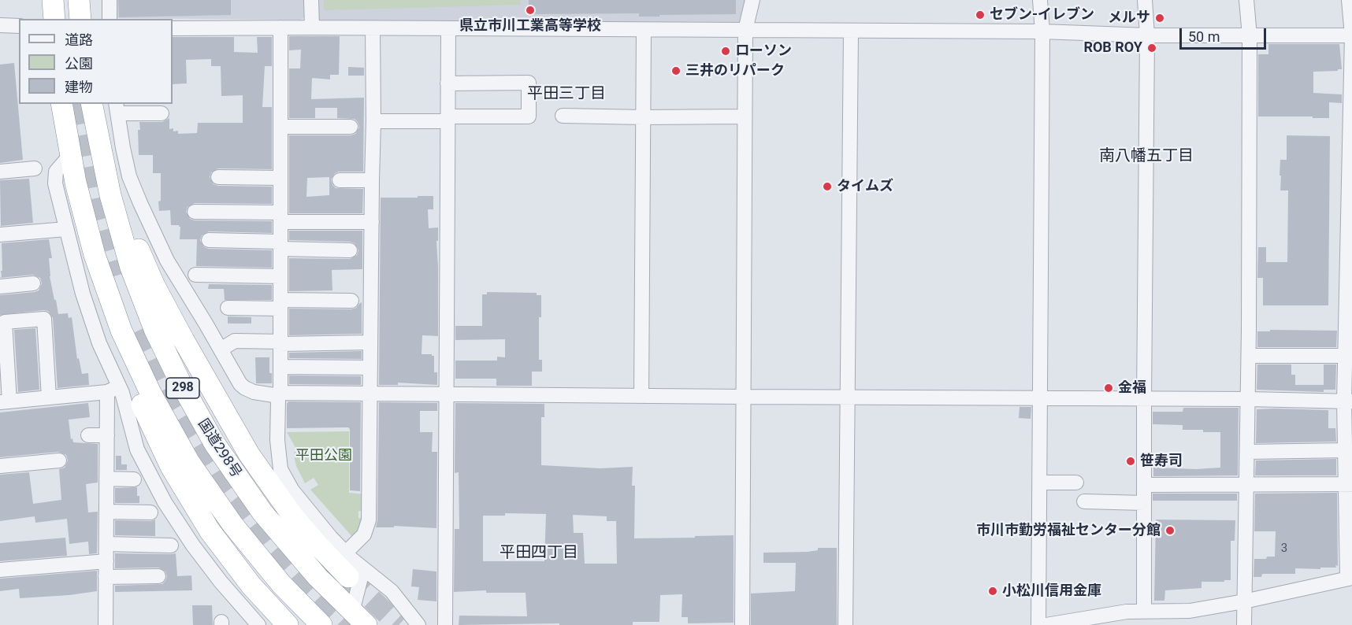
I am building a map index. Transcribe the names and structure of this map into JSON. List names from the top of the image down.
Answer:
{
  "streets": {
    "highway": ["298", "国道298号"]
  },
  "districts": ["平田三丁目", "南八幡五丁目", "平田四丁目"],
  "parks": ["平田公園"],
  "places": [
    "県立市川工業高等学校",
    "セブン-イレブン",
    "メルサ",
    "ROB ROY",
    "ローソン",
    "三井のリパーク",
    "タイムズ",
    "金福",
    "笹寿司",
    "市川市勤労福祉センター分館",
    "小松川信用金庫"
  ],
  "house_numbers": ["3"],
  "legend": ["道路", "公園", "建物"],
  "scale_bar": "50 m"
}
